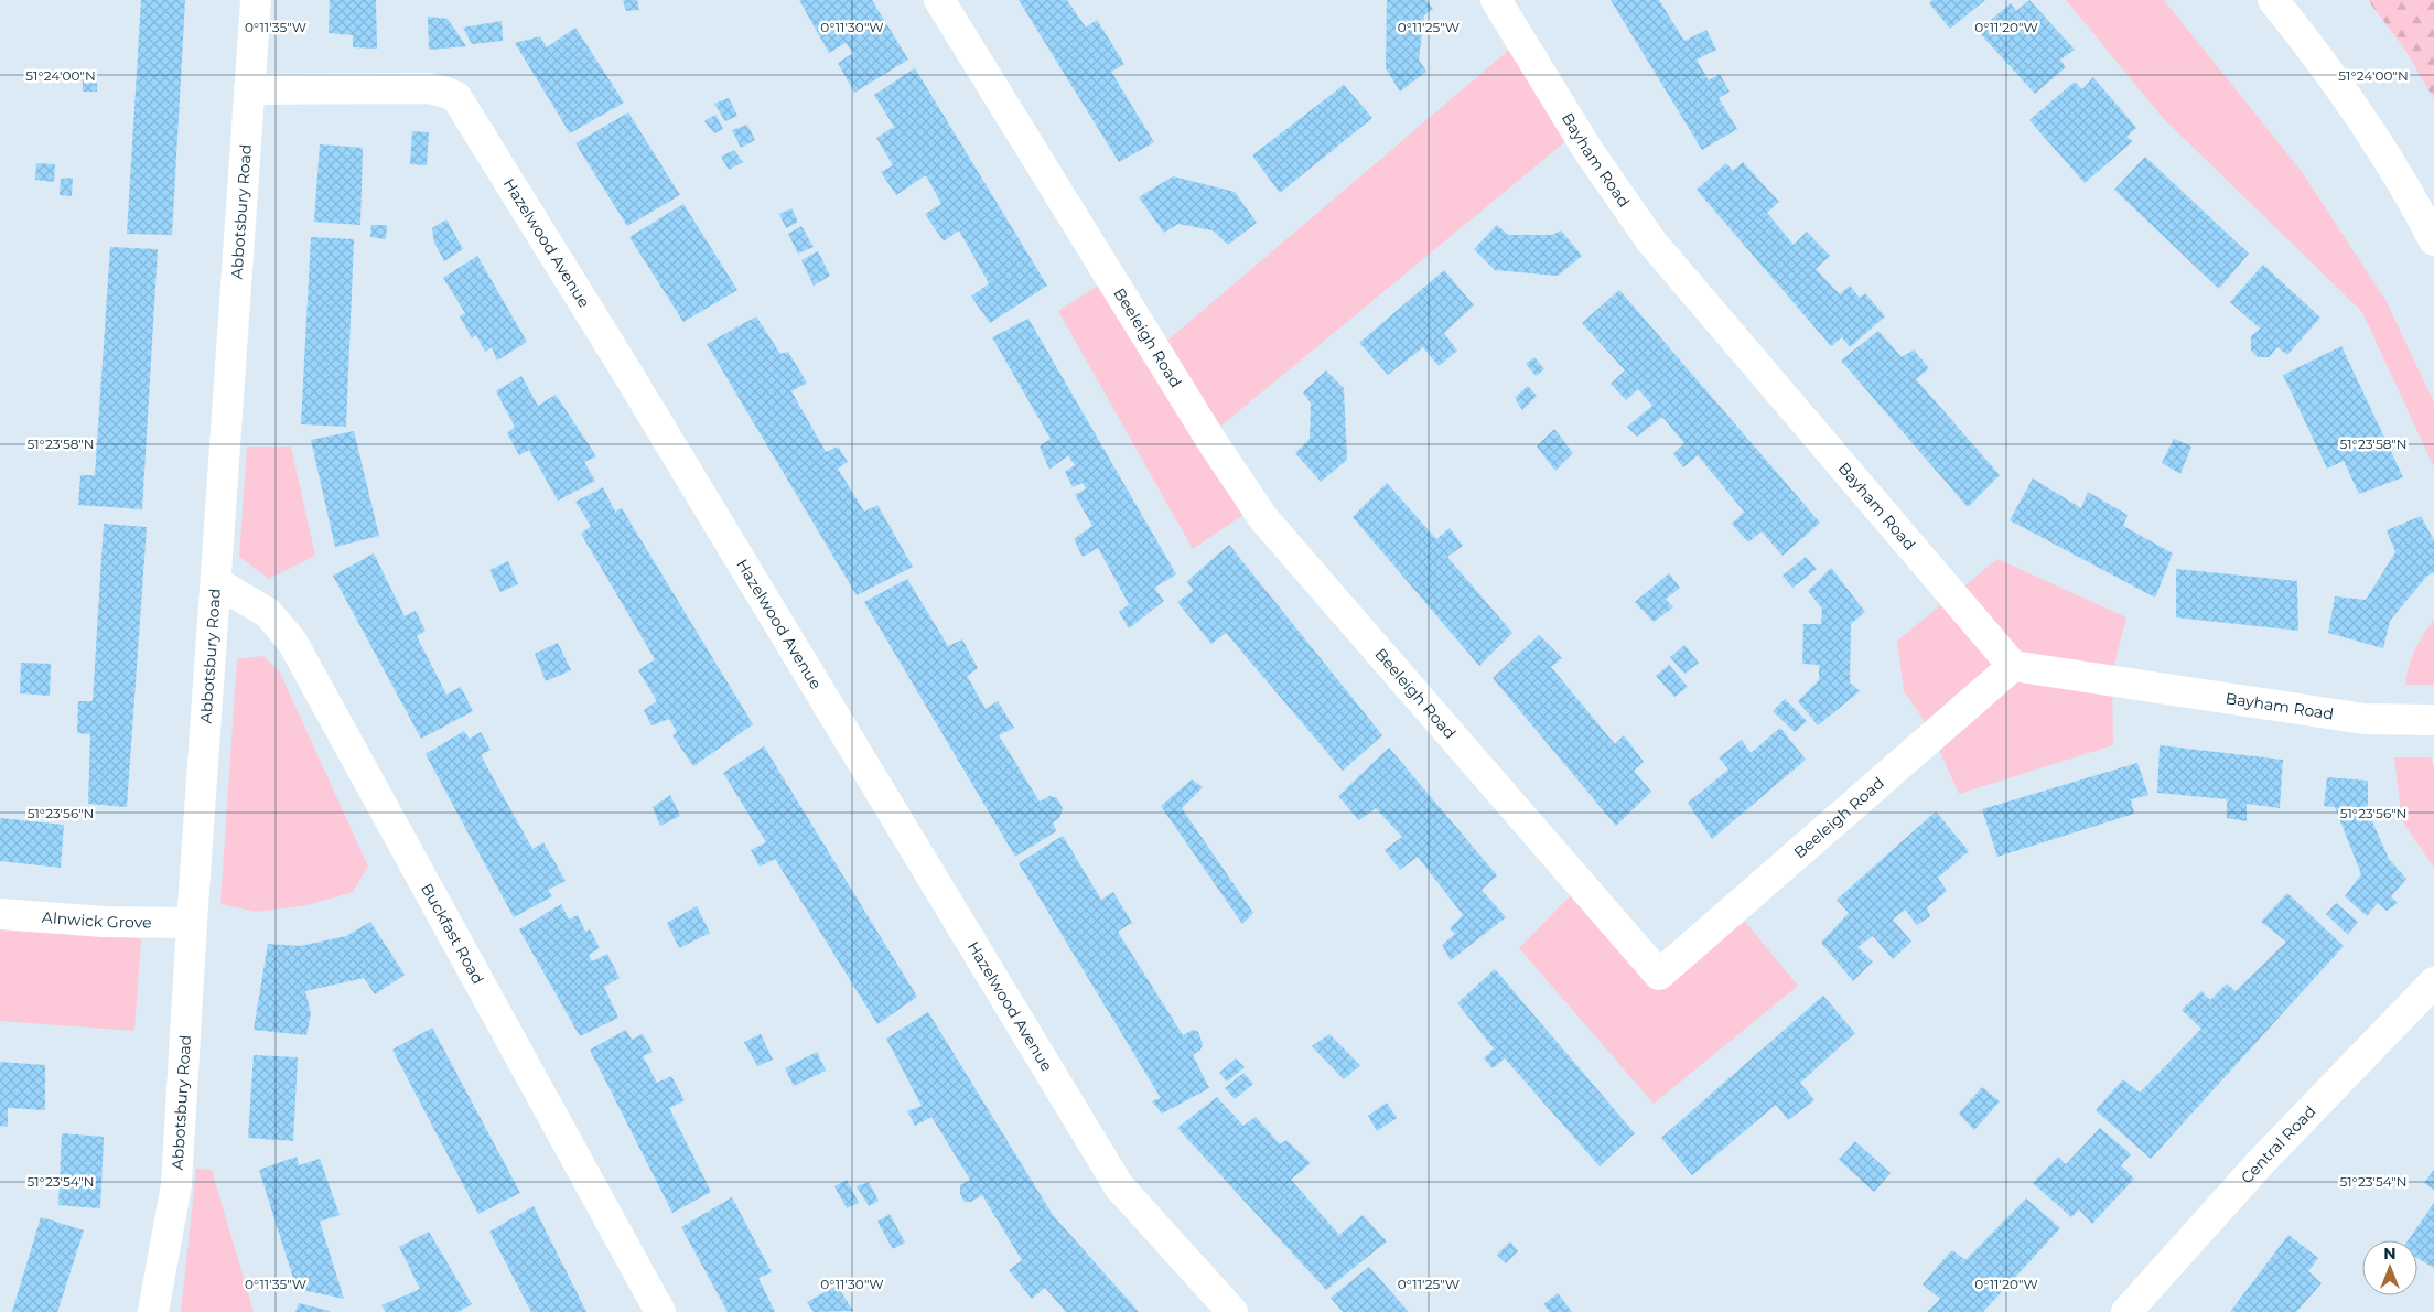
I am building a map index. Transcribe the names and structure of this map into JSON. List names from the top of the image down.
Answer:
{
  "streets": {
    "main road": [
      "Bayham Road",
      "Abbotsbury Road",
      "Hazelwood Avenue",
      "Beeleigh Road",
      "Alnwick Grove",
      "Buckfast Road",
      "Central Road"
    ]
  },
  "crossings": [
    ["Bayham Road", "Beeleigh Road"],
    ["Abbotsbury Road", "Hazelwood Avenue"],
    ["Abbotsbury Road", "Alnwick Grove"],
    ["Abbotsbury Road", "Buckfast Road"]
  ],
  "north": "top",
  "coordinates": [
    "0°11'35\"W",
    "0°11'30\"W",
    "0°11'25\"W",
    "0°11'20\"W",
    "51°24'00\"N",
    "51°23'58\"N",
    "51°23'56\"N",
    "51°23'54\"N"
  ]
}
